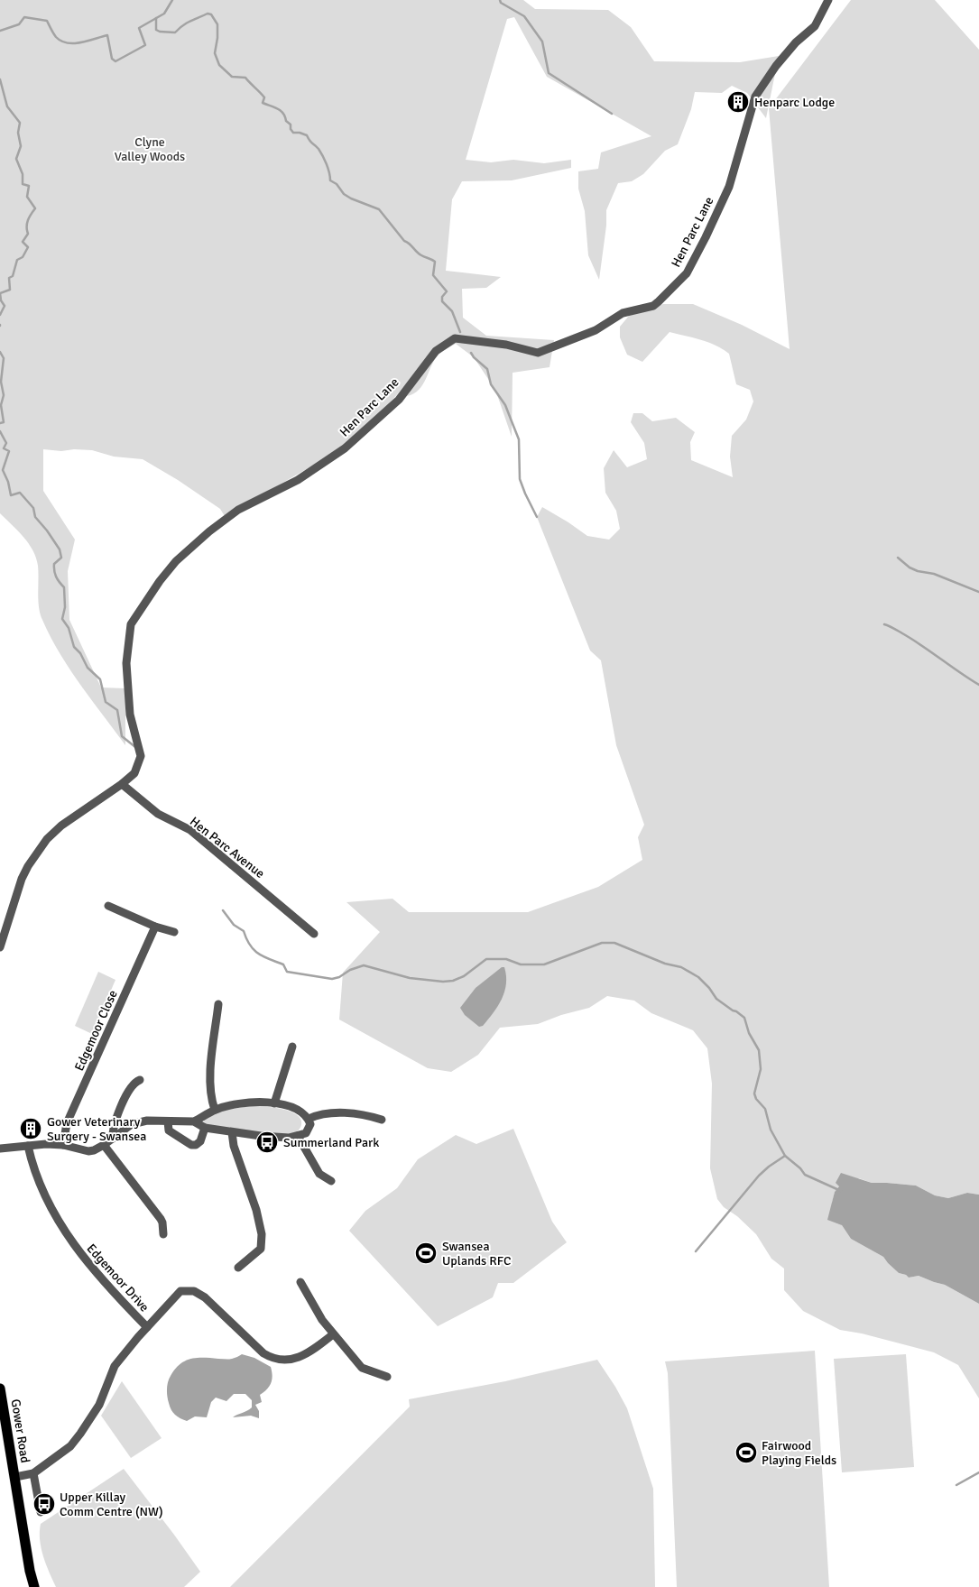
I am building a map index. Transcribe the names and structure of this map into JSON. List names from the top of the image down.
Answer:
{
  "streets": {
    "main road": ["Gower Road"],
    "street": [
      "Hen Parc Lane",
      "Hen Parc Avenue",
      "Edgemoor Close",
      "Edgemoor Drive"
    ]
  },
  "crossings": [
    ["Hen Parc Lane", "Hen Parc Avenue"]
  ],
  "parks": ["Clyne Valley Woods"],
  "places": {
    "building": ["Henparc Lodge", "Gower Veterinary Surgery - Swansea"],
    "bus stop": ["Summerland Park", "Upper Killay Comm Centre (NW)"],
    "sports": ["Swansea Uplands RFC", "Fairwood Playing Fields"]
  }
}
